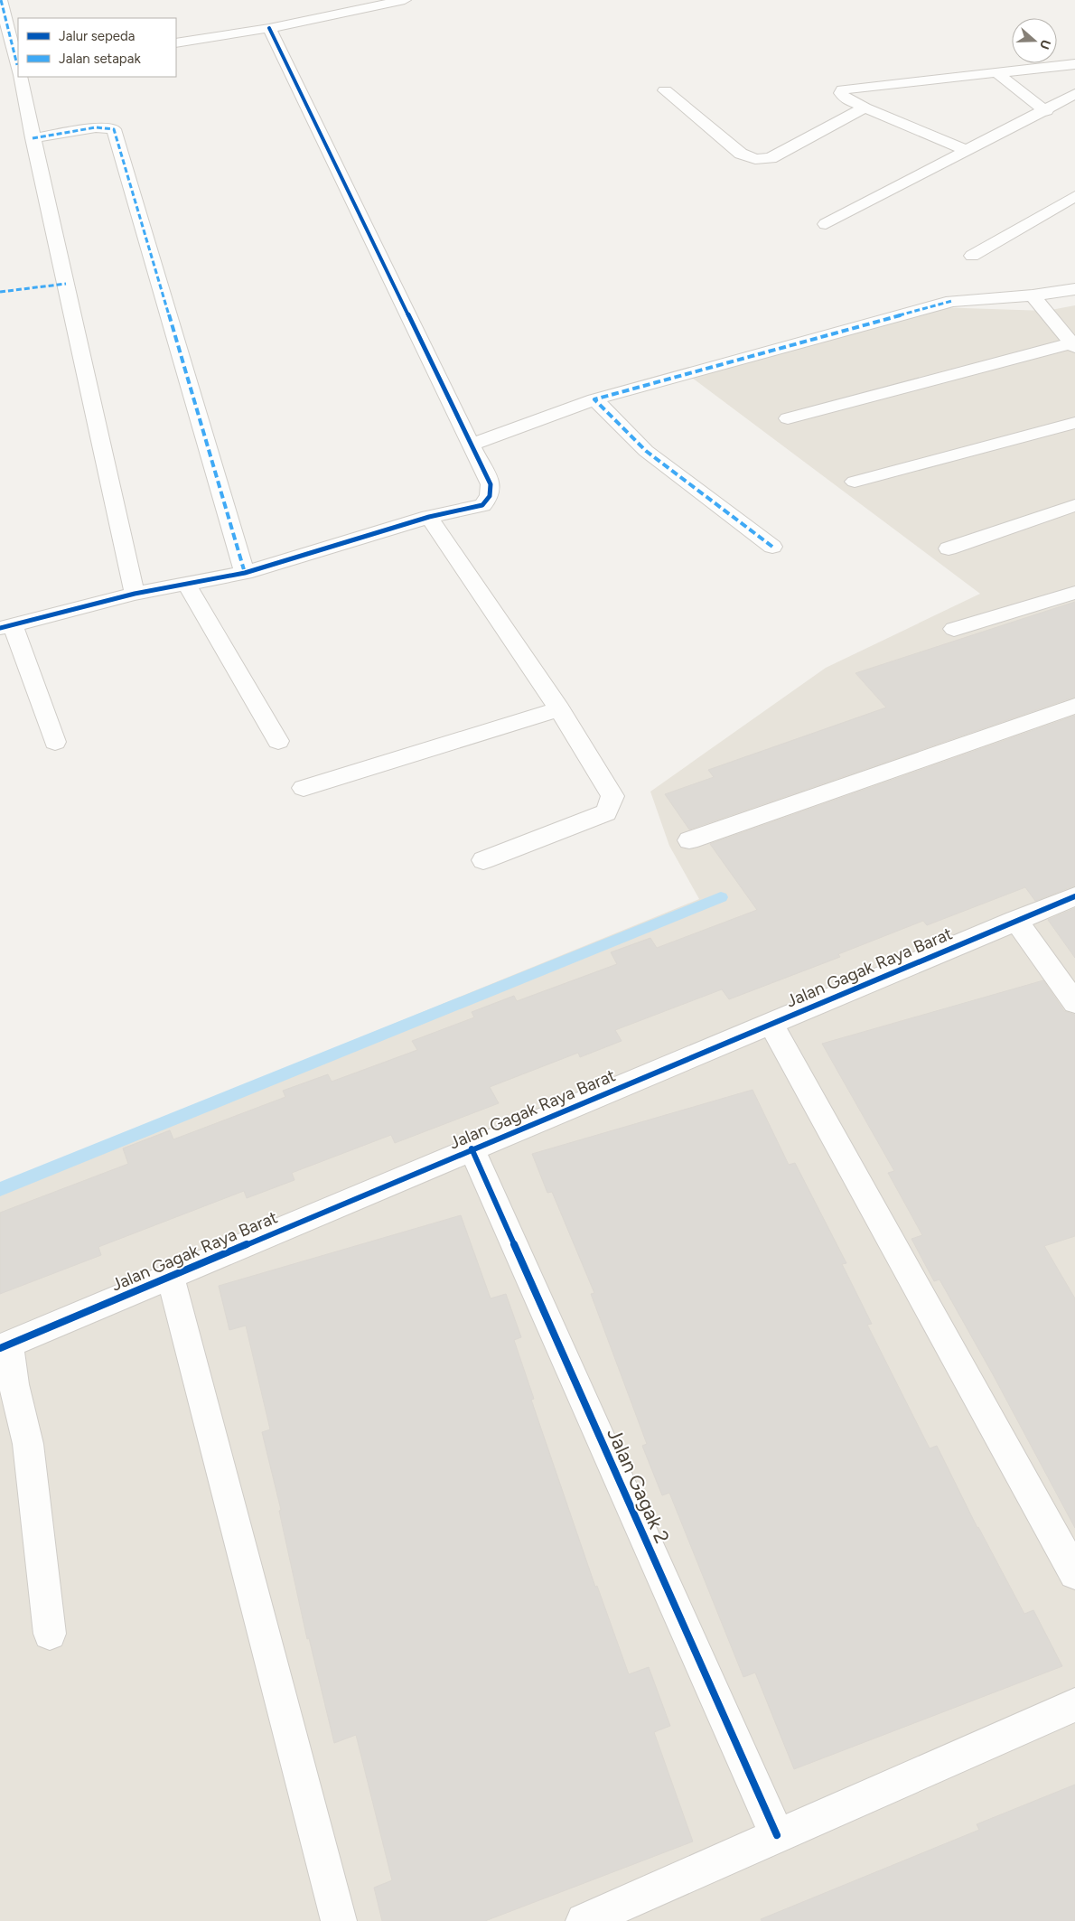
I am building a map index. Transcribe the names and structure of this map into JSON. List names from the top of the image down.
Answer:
{
  "streets": {
    "street": ["Jalan Gagak Raya Barat", "Jalan Gagak 2"]
  },
  "crossings": [
    ["Jalan Gagak Raya Barat", "Jalan Gagak 2"]
  ],
  "legend": ["Jalur sepeda", "Jalan setapak"],
  "north": "right"
}
